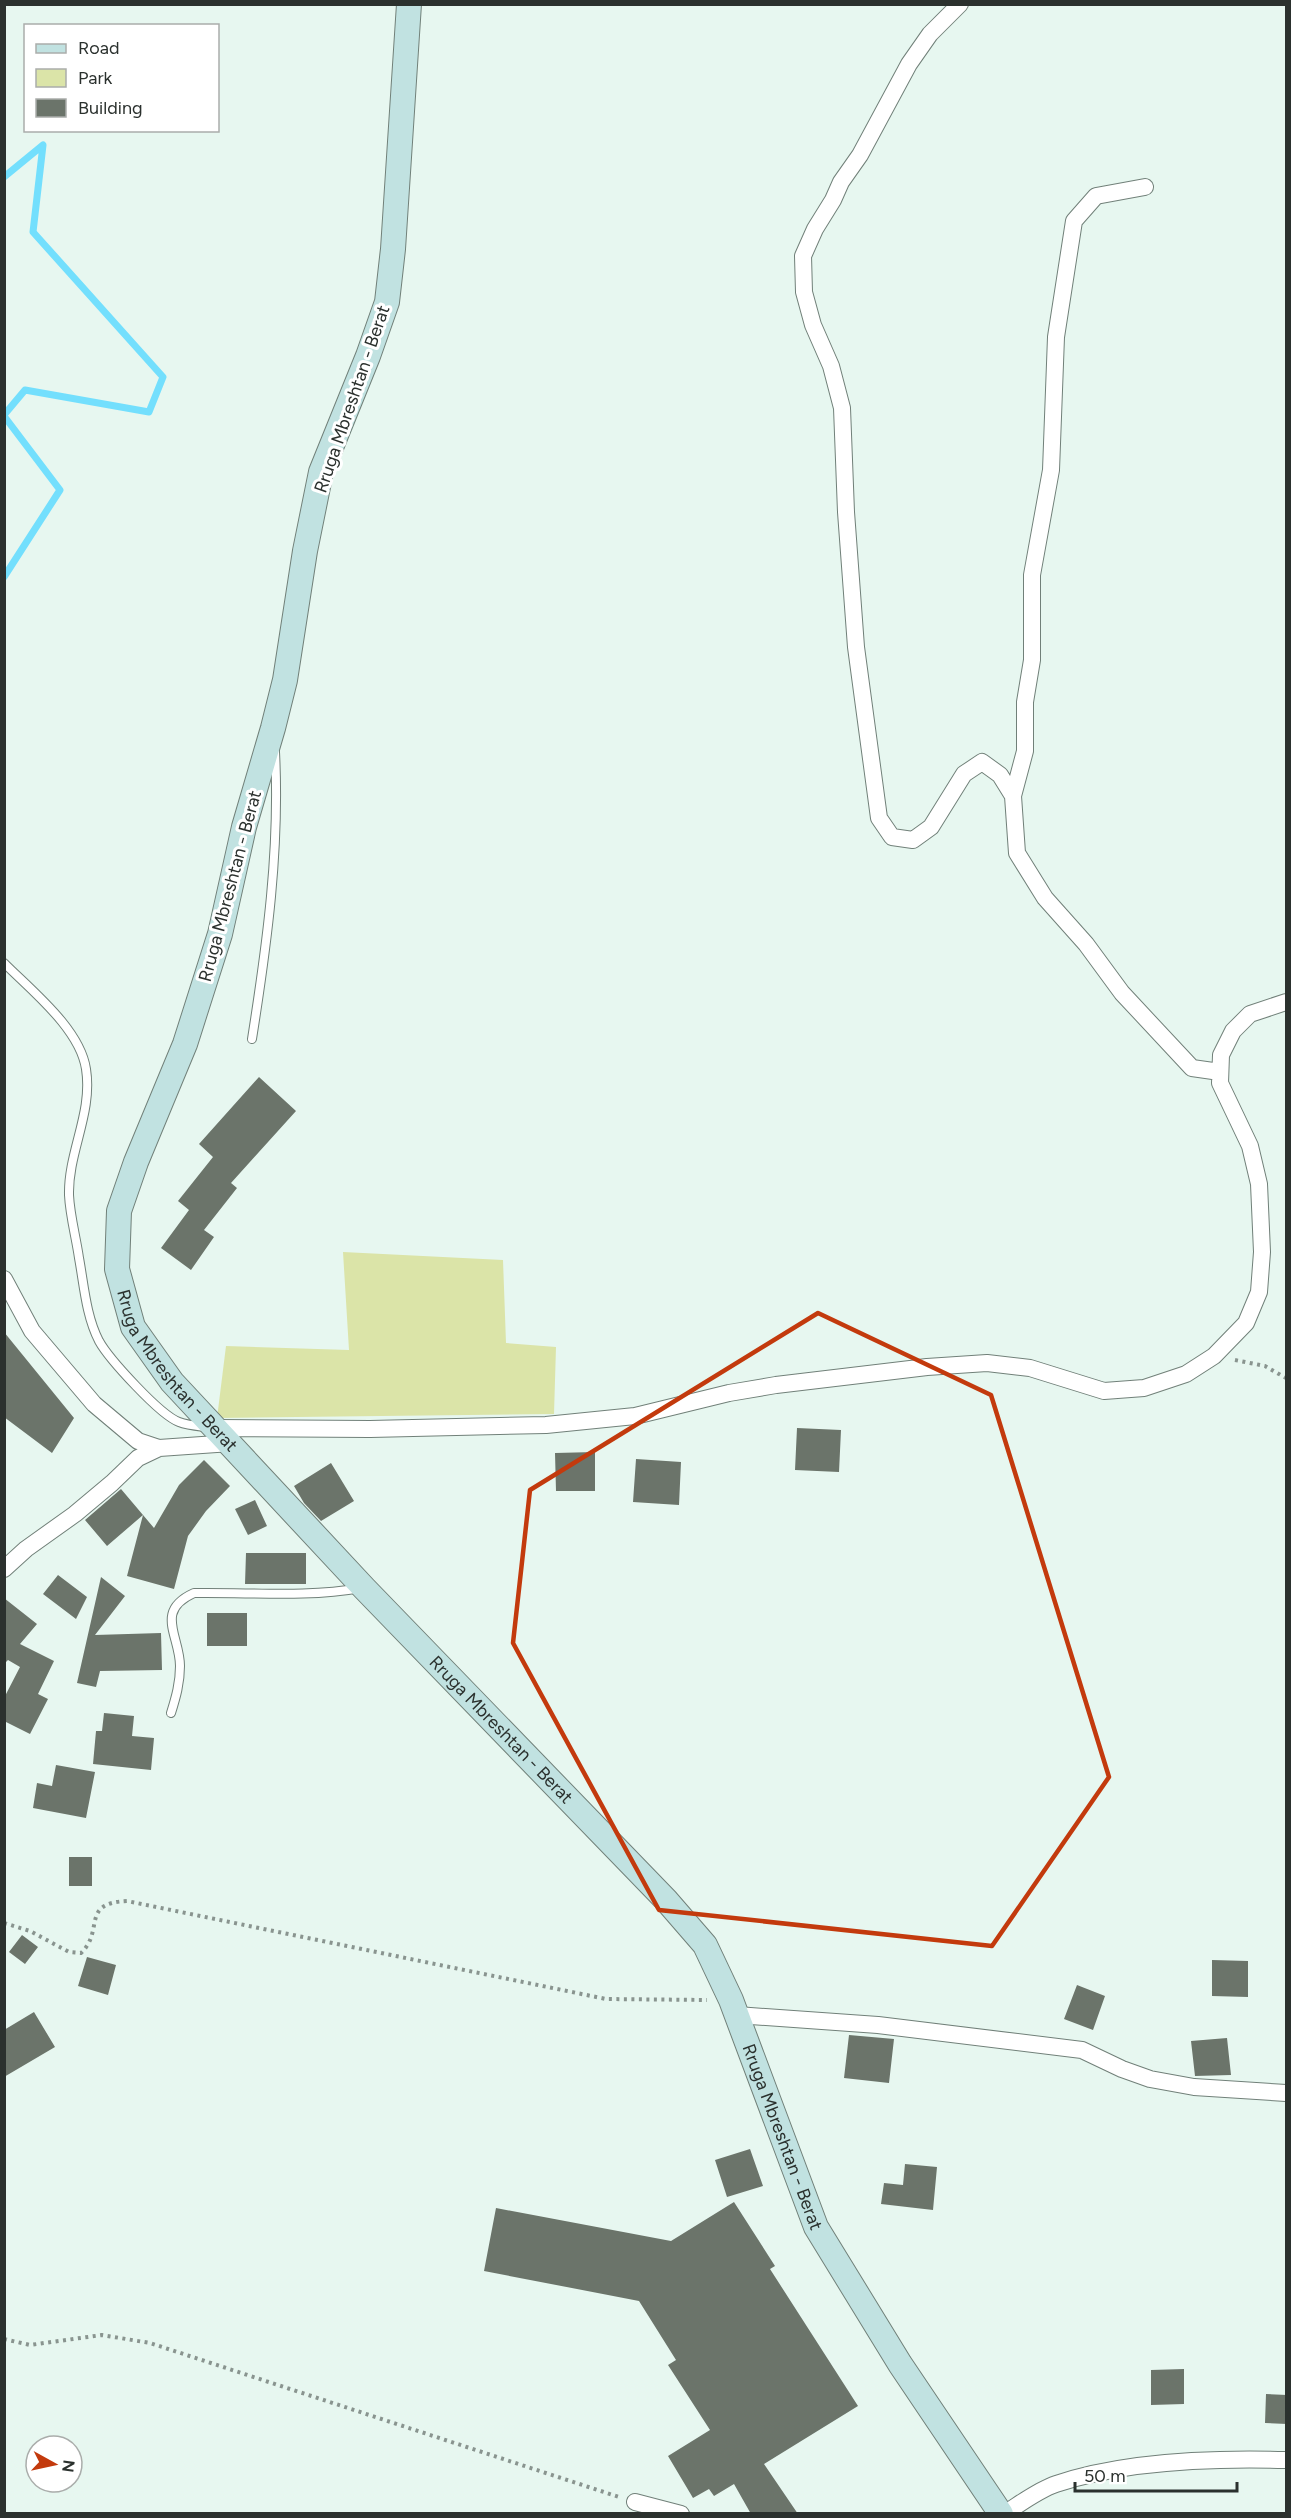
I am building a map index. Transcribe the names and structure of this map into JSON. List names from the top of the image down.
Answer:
{
  "streets": {
    "street": ["Rruga Mbreshtan - Berat"]
  },
  "legend": ["Road", "Park", "Building"],
  "scale_bar": "50 m",
  "north": "right"
}
